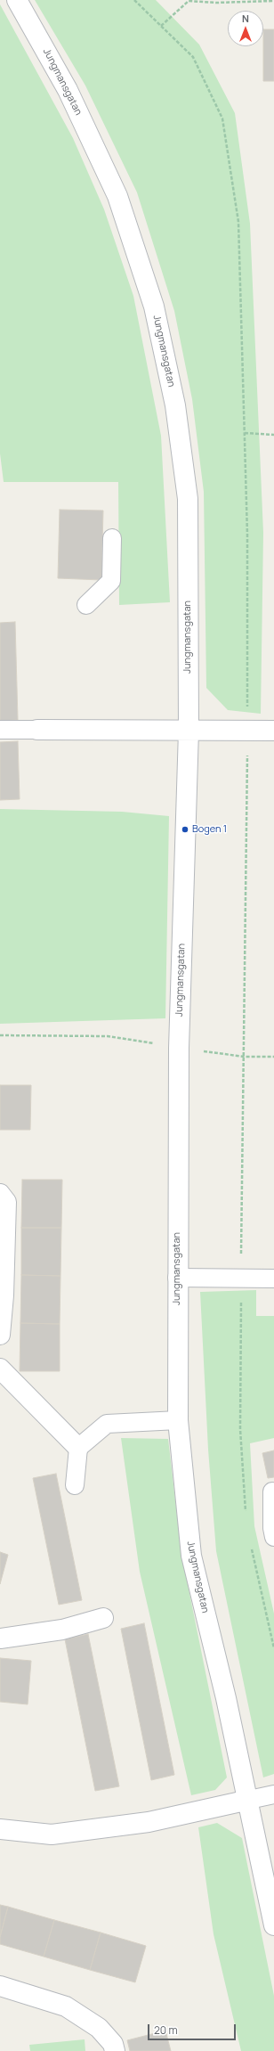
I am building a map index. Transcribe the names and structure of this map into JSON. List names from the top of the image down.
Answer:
{
  "streets": {
    "street": ["Jungmansgatan"]
  },
  "places": ["Bogen 1"],
  "scale_bar": "20 m",
  "north": "top"
}
